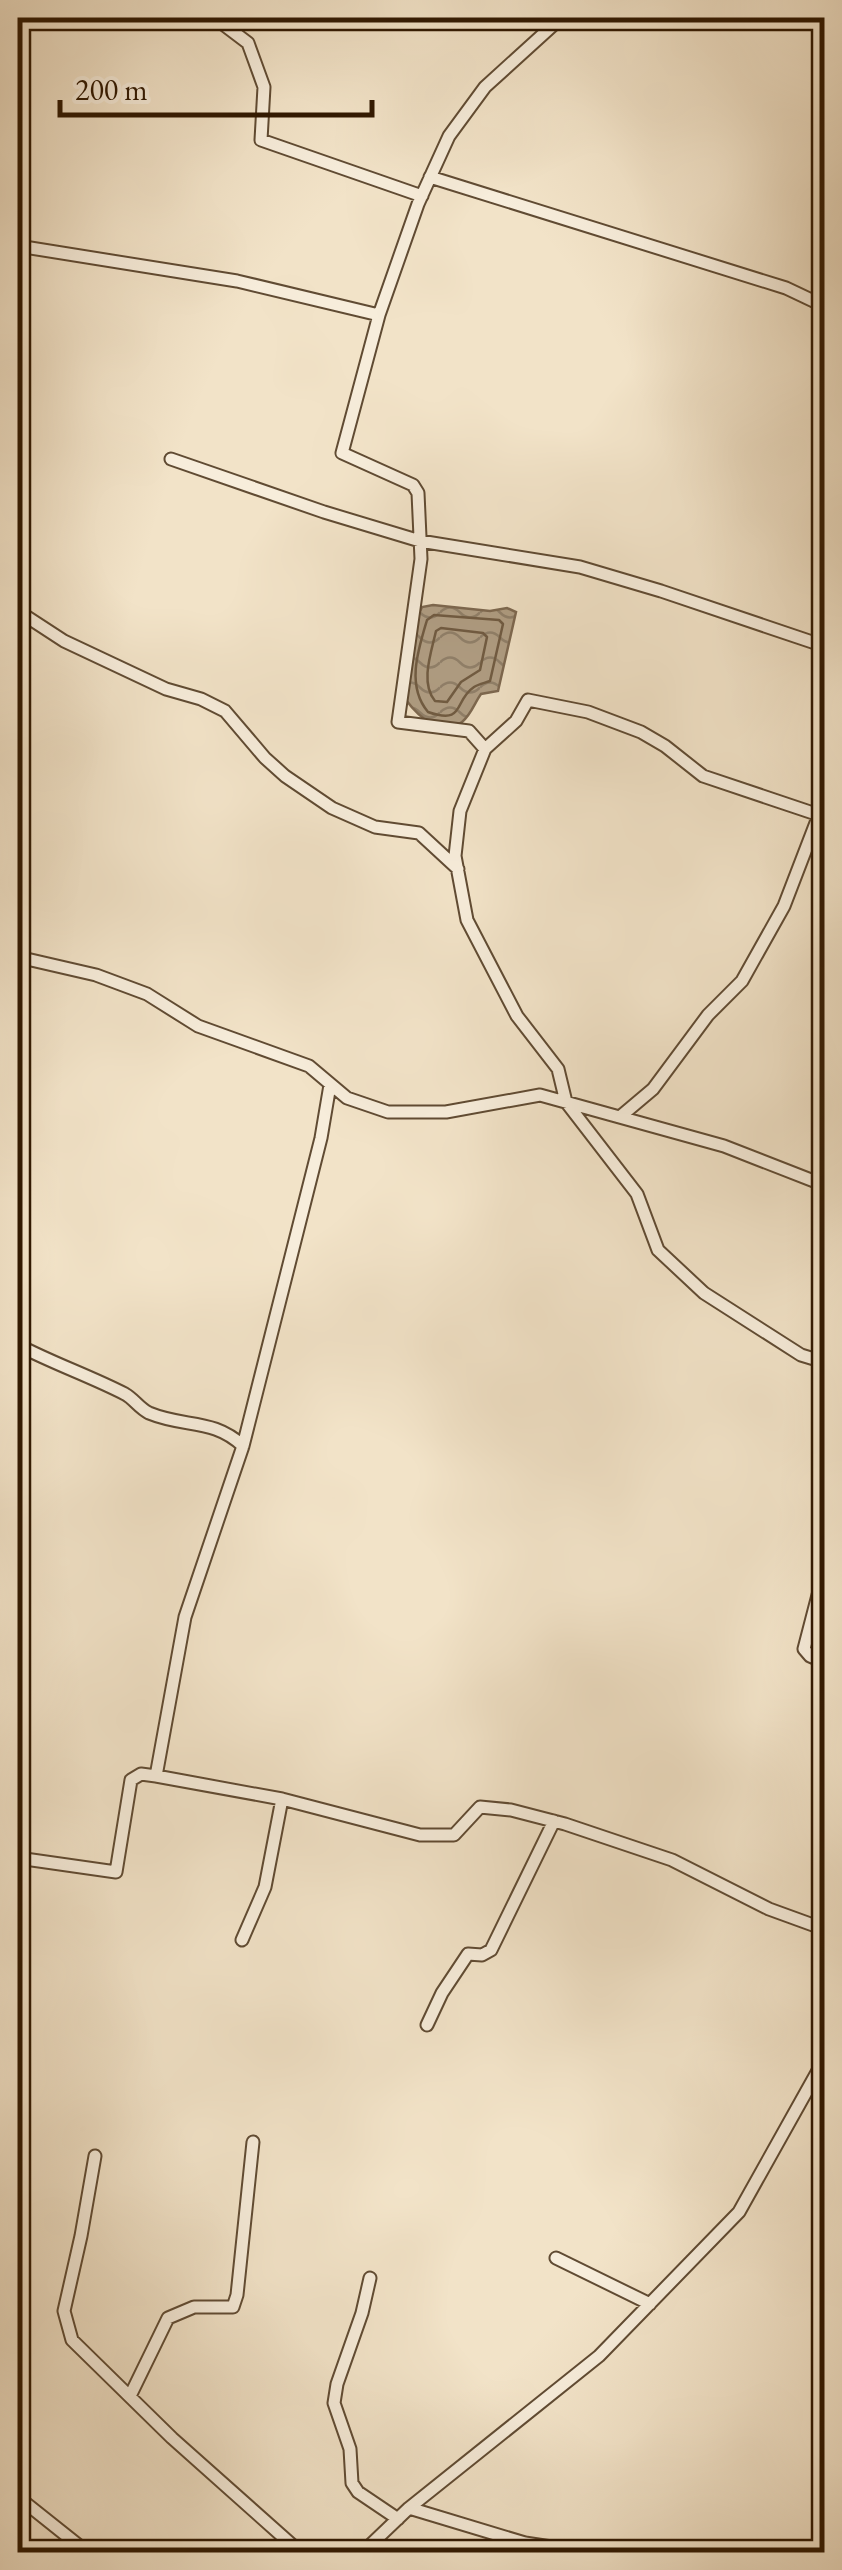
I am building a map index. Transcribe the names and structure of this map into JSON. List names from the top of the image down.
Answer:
{
  "scale_bar": "200 m"
}
